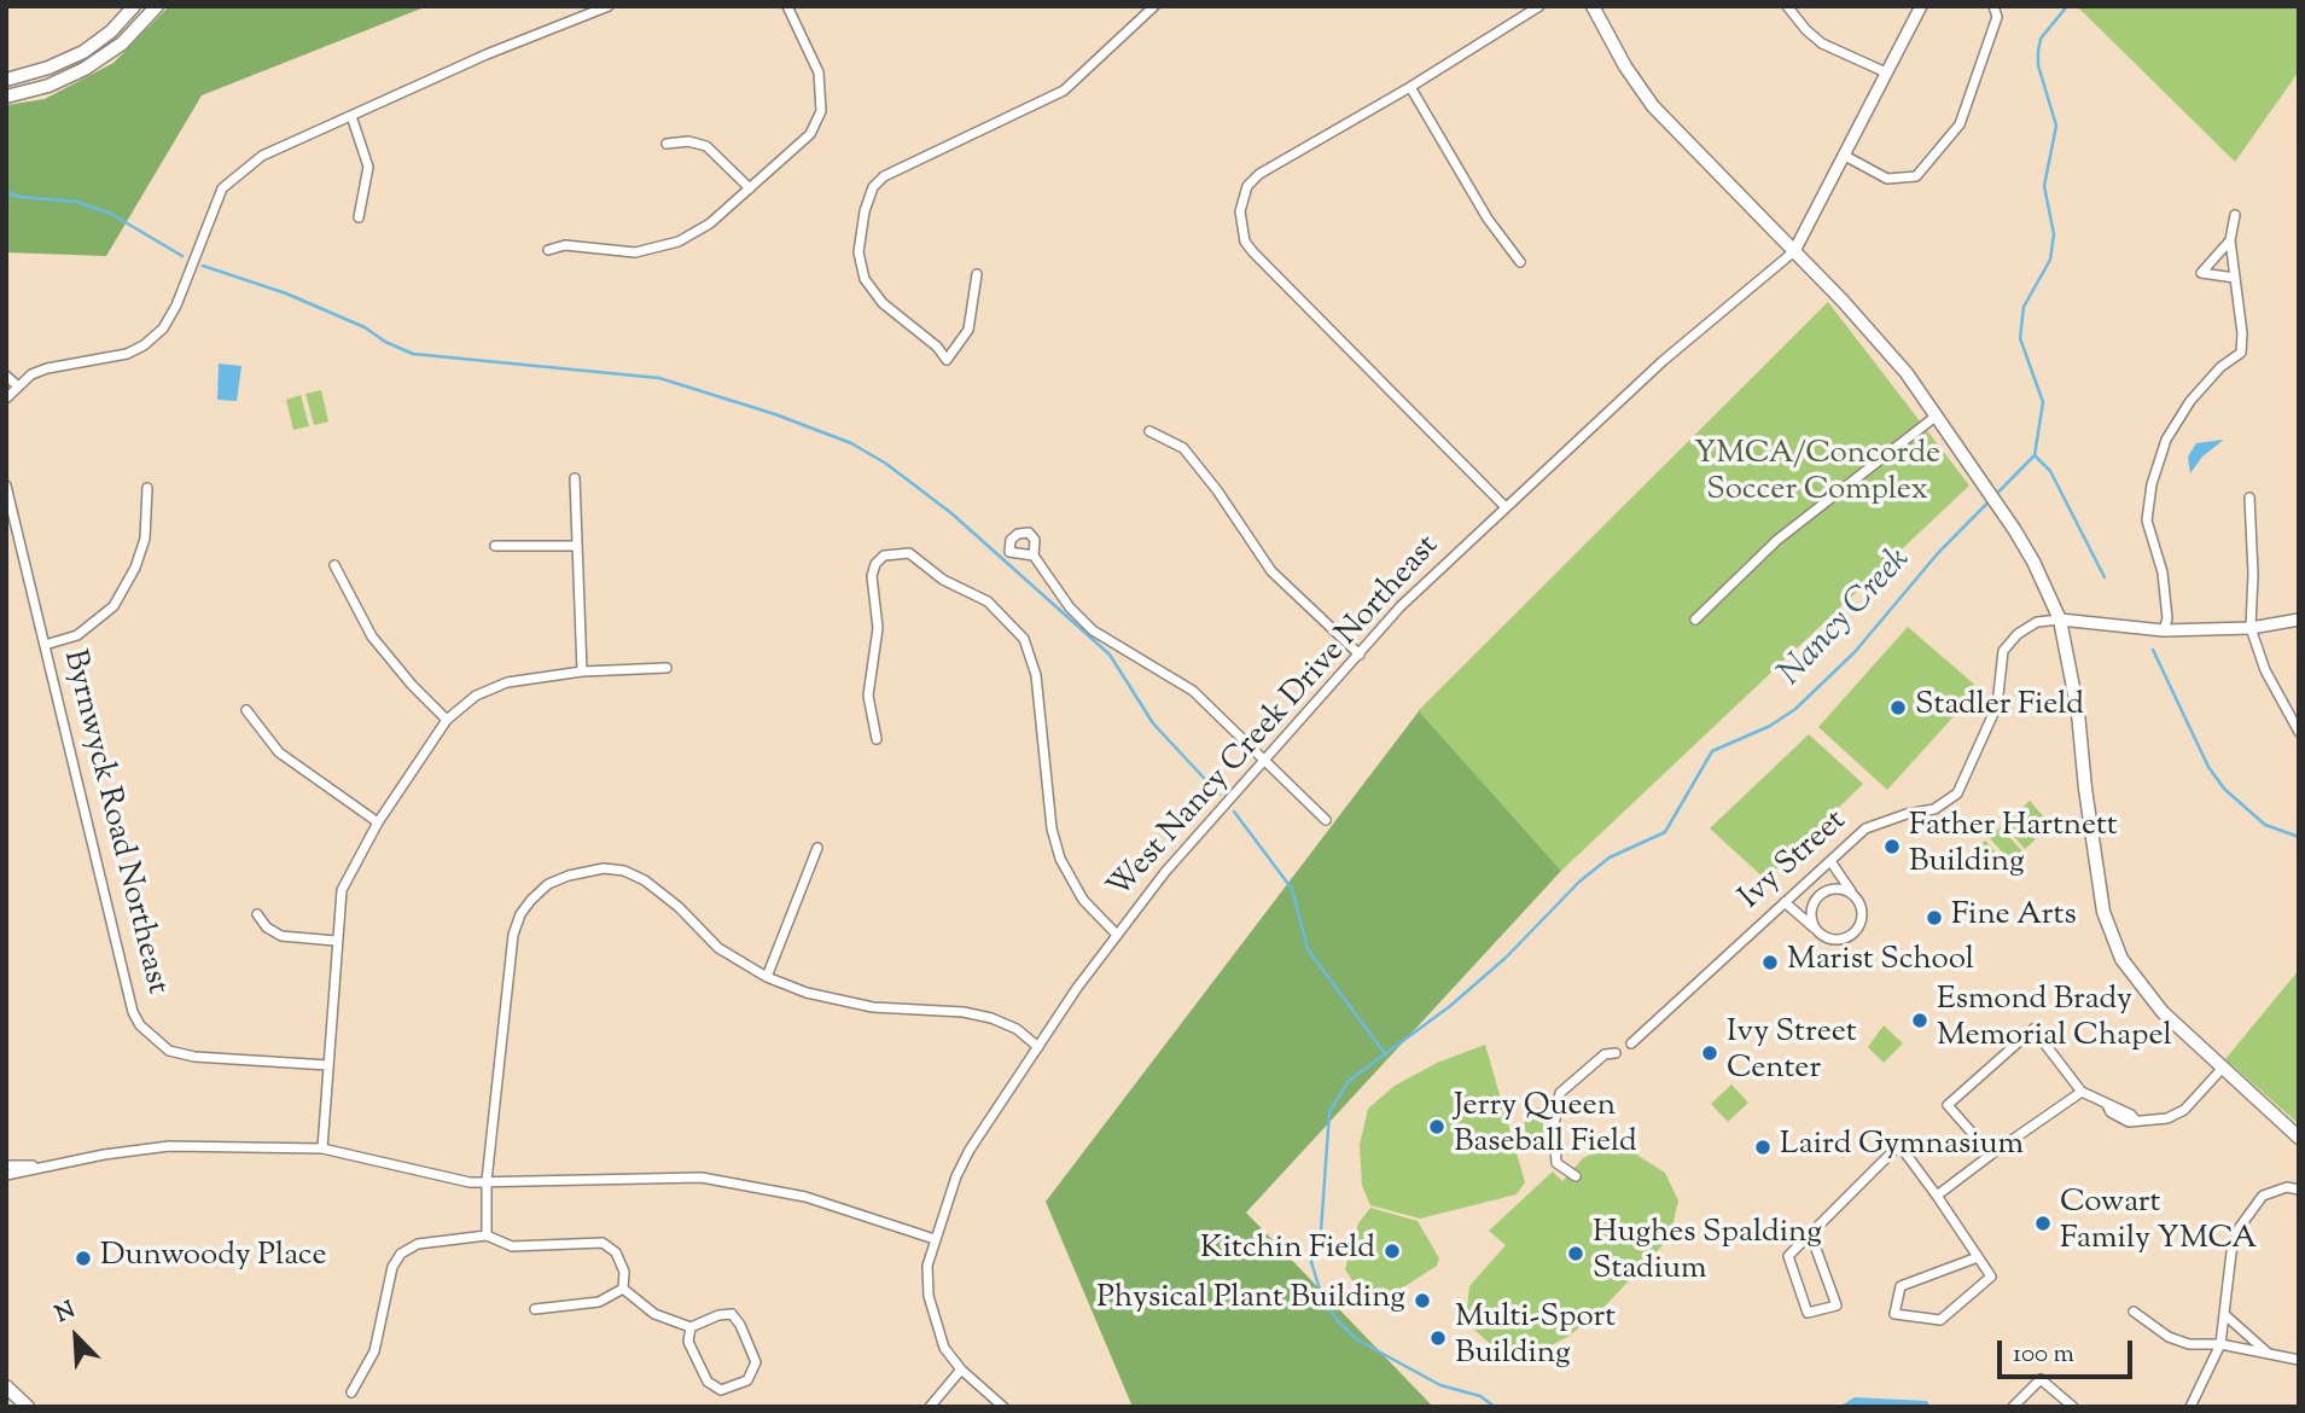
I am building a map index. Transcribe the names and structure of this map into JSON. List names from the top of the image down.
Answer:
{
  "streets": {
    "street": ["West Nancy Creek Drive Northeast", "Byrnwyck Road Northeast", "Ivy Street"]
  },
  "water": ["Nancy Creek"],
  "parks": ["YMCA/Concorde Soccer Complex"],
  "places": [
    "Stadler Field",
    "Father Hartnett Building",
    "Fine Arts",
    "Marist School",
    "Esmond Brady Memorial Chapel",
    "Ivy Street Center",
    "Jerry Queen Baseball Field",
    "Laird Gymnasium",
    "Cowart Family YMCA",
    "Kitchin Field",
    "Hughes Spalding Stadium",
    "Dunwoody Place",
    "Physical Plant Building",
    "Multi-Sport Building"
  ],
  "scale_bar": "100 m",
  "north": "top left"
}
